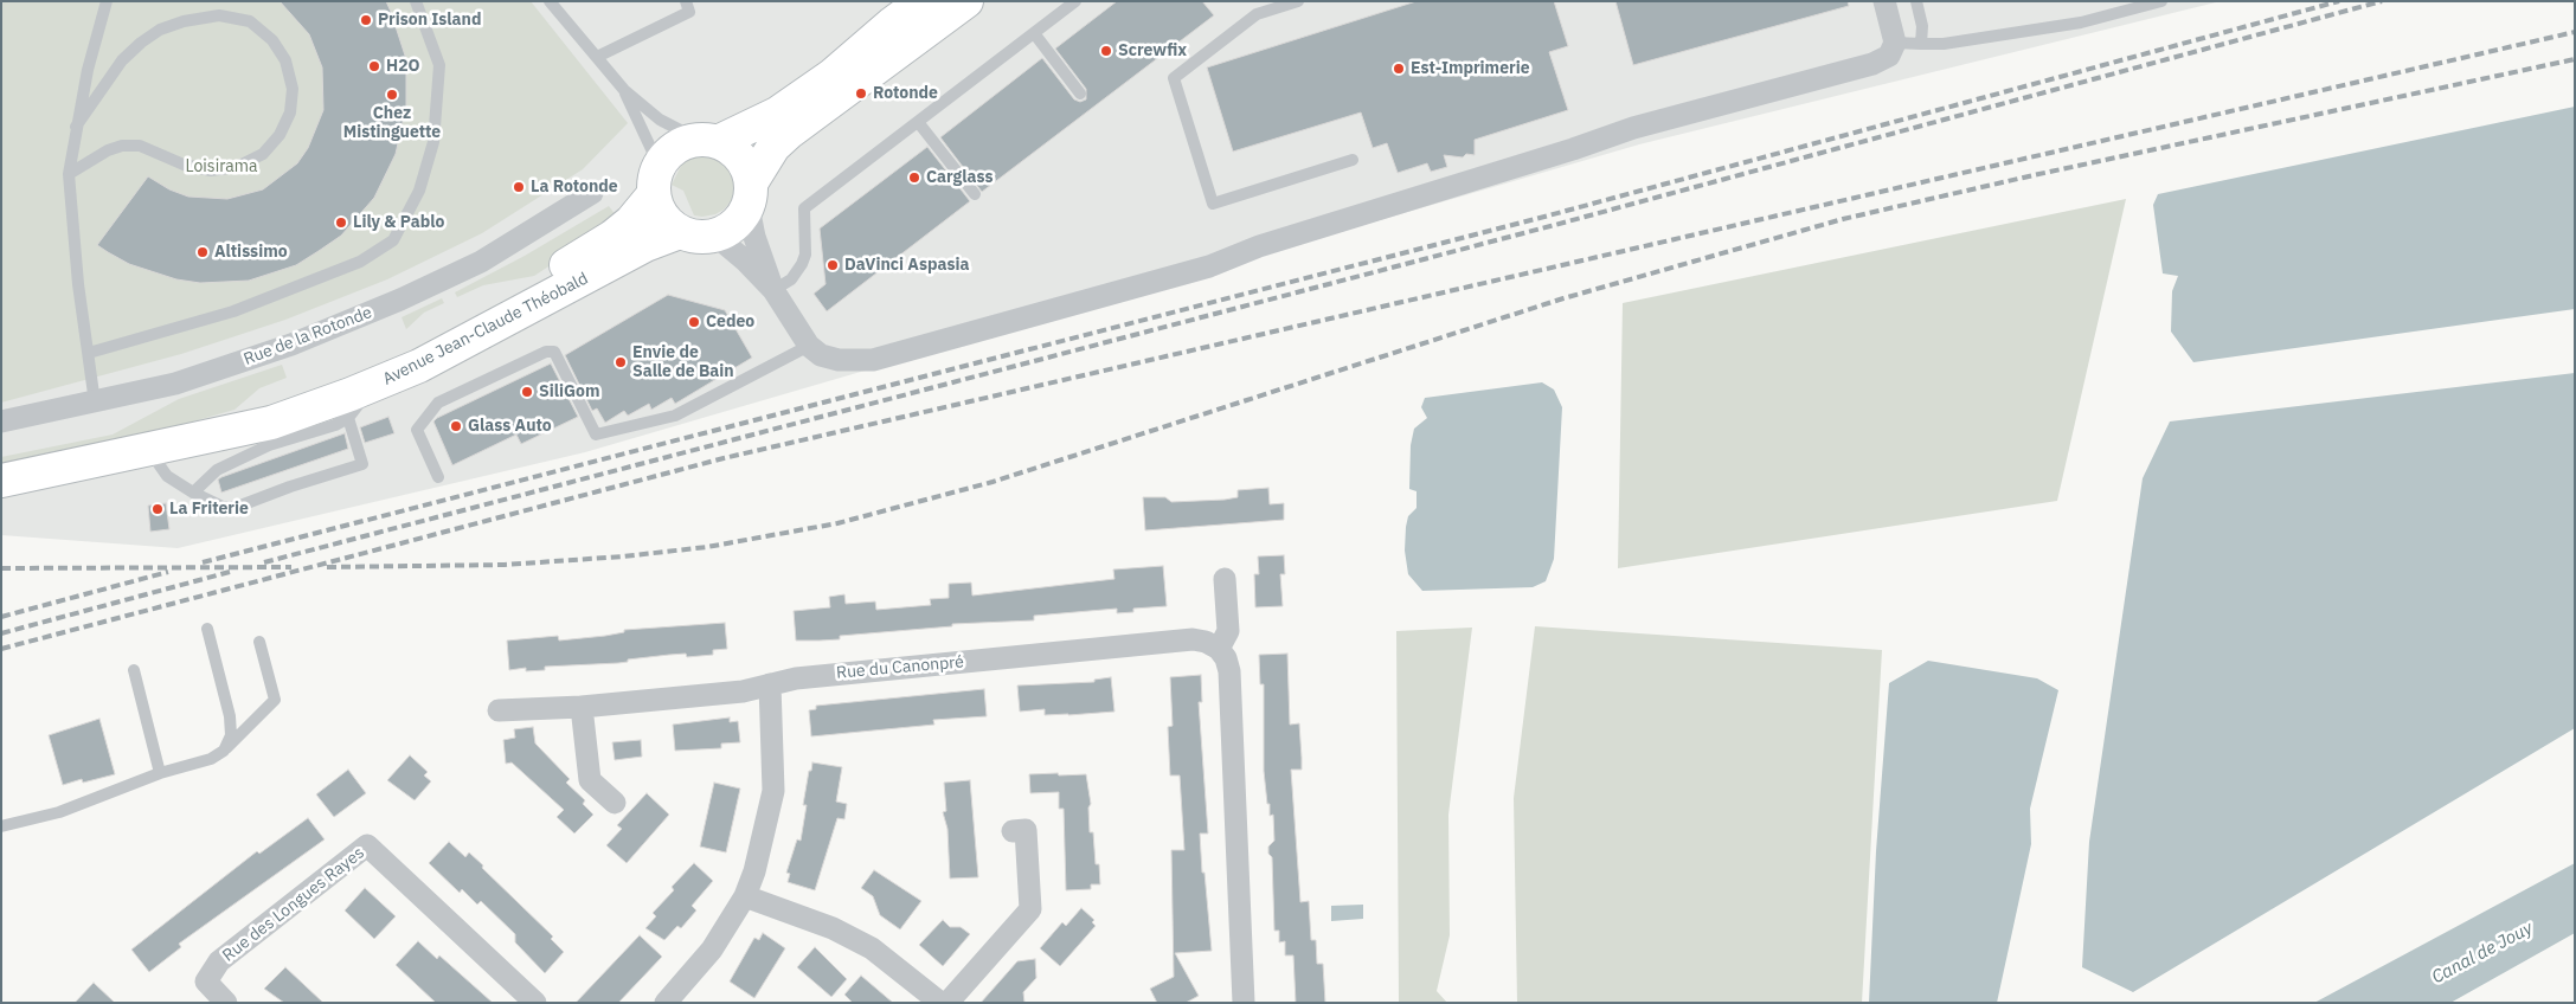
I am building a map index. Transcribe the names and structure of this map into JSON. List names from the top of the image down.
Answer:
{
  "streets": {
    "main road": ["Avenue Jean-Claude Théobald"],
    "street": ["Rue de la Rotonde", "Rue du Canonpré", "Rue des Longues Rayes"]
  },
  "water": ["Canal de Jouy"],
  "parks": ["Loisirama"],
  "places": [
    "Prison Island",
    "Screwfix",
    "H2O",
    "Est-Imprimerie",
    "Rotonde",
    "Chez Mistinguette",
    "Carglass",
    "La Rotonde",
    "Lily & Pablo",
    "Altissimo",
    "DaVinci Aspasia",
    "Cedeo",
    "Envie de Salle de Bain",
    "SiliGom",
    "Glass Auto",
    "La Friterie"
  ]
}
